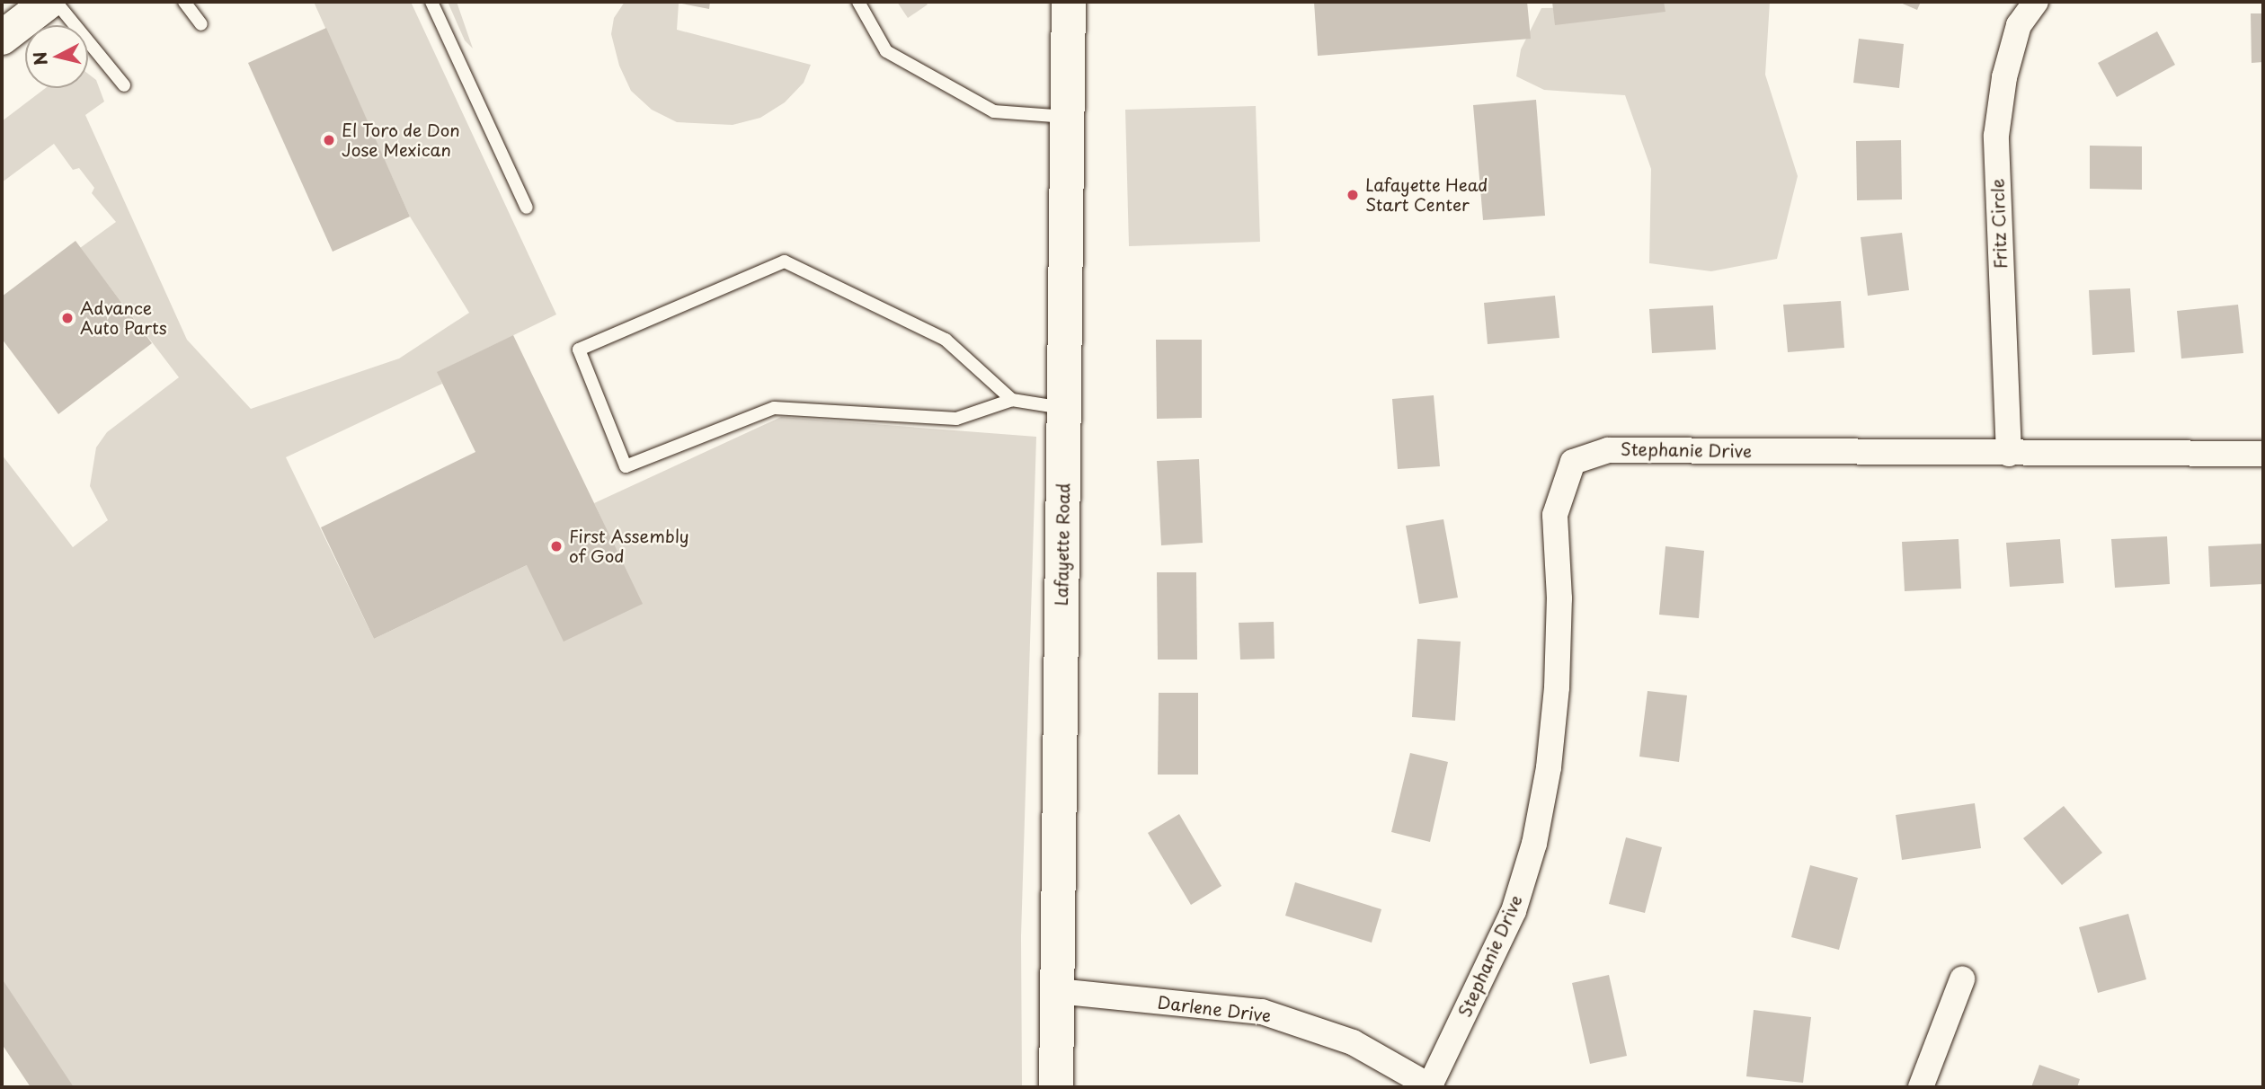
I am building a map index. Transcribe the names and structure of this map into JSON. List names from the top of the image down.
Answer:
{
  "streets": {
    "main road": ["Lafayette Road"],
    "street": ["Fritz Circle", "Stephanie Drive", "Darlene Drive"]
  },
  "crossings": [
    ["Fritz Circle", "Stephanie Drive"],
    ["Stephanie Drive", "Darlene Drive"],
    ["Lafayette Road", "Darlene Drive"]
  ],
  "places": [
    "El Toro de Don Jose Mexican",
    "Lafayette Head Start Center",
    "Advance Auto Parts",
    "First Assembly of God"
  ],
  "north": "left"
}
